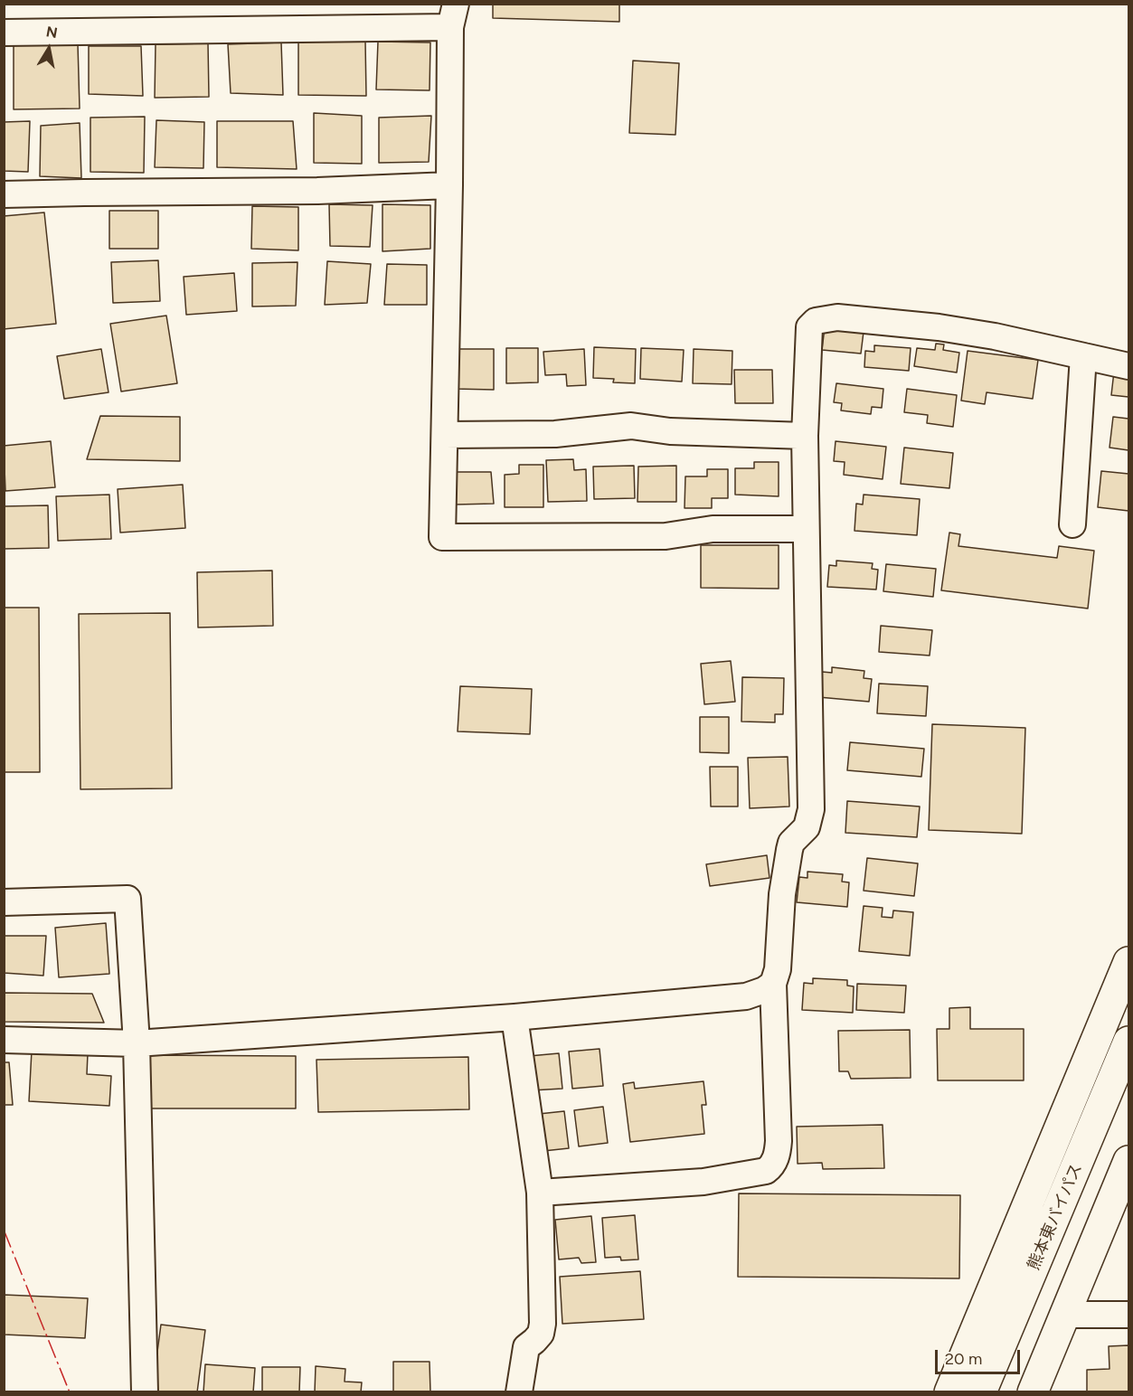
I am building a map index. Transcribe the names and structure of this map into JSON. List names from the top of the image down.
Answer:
{
  "streets": {
    "highway": ["熊本東バイパス"]
  },
  "scale_bar": "20 m",
  "north": "top"
}
